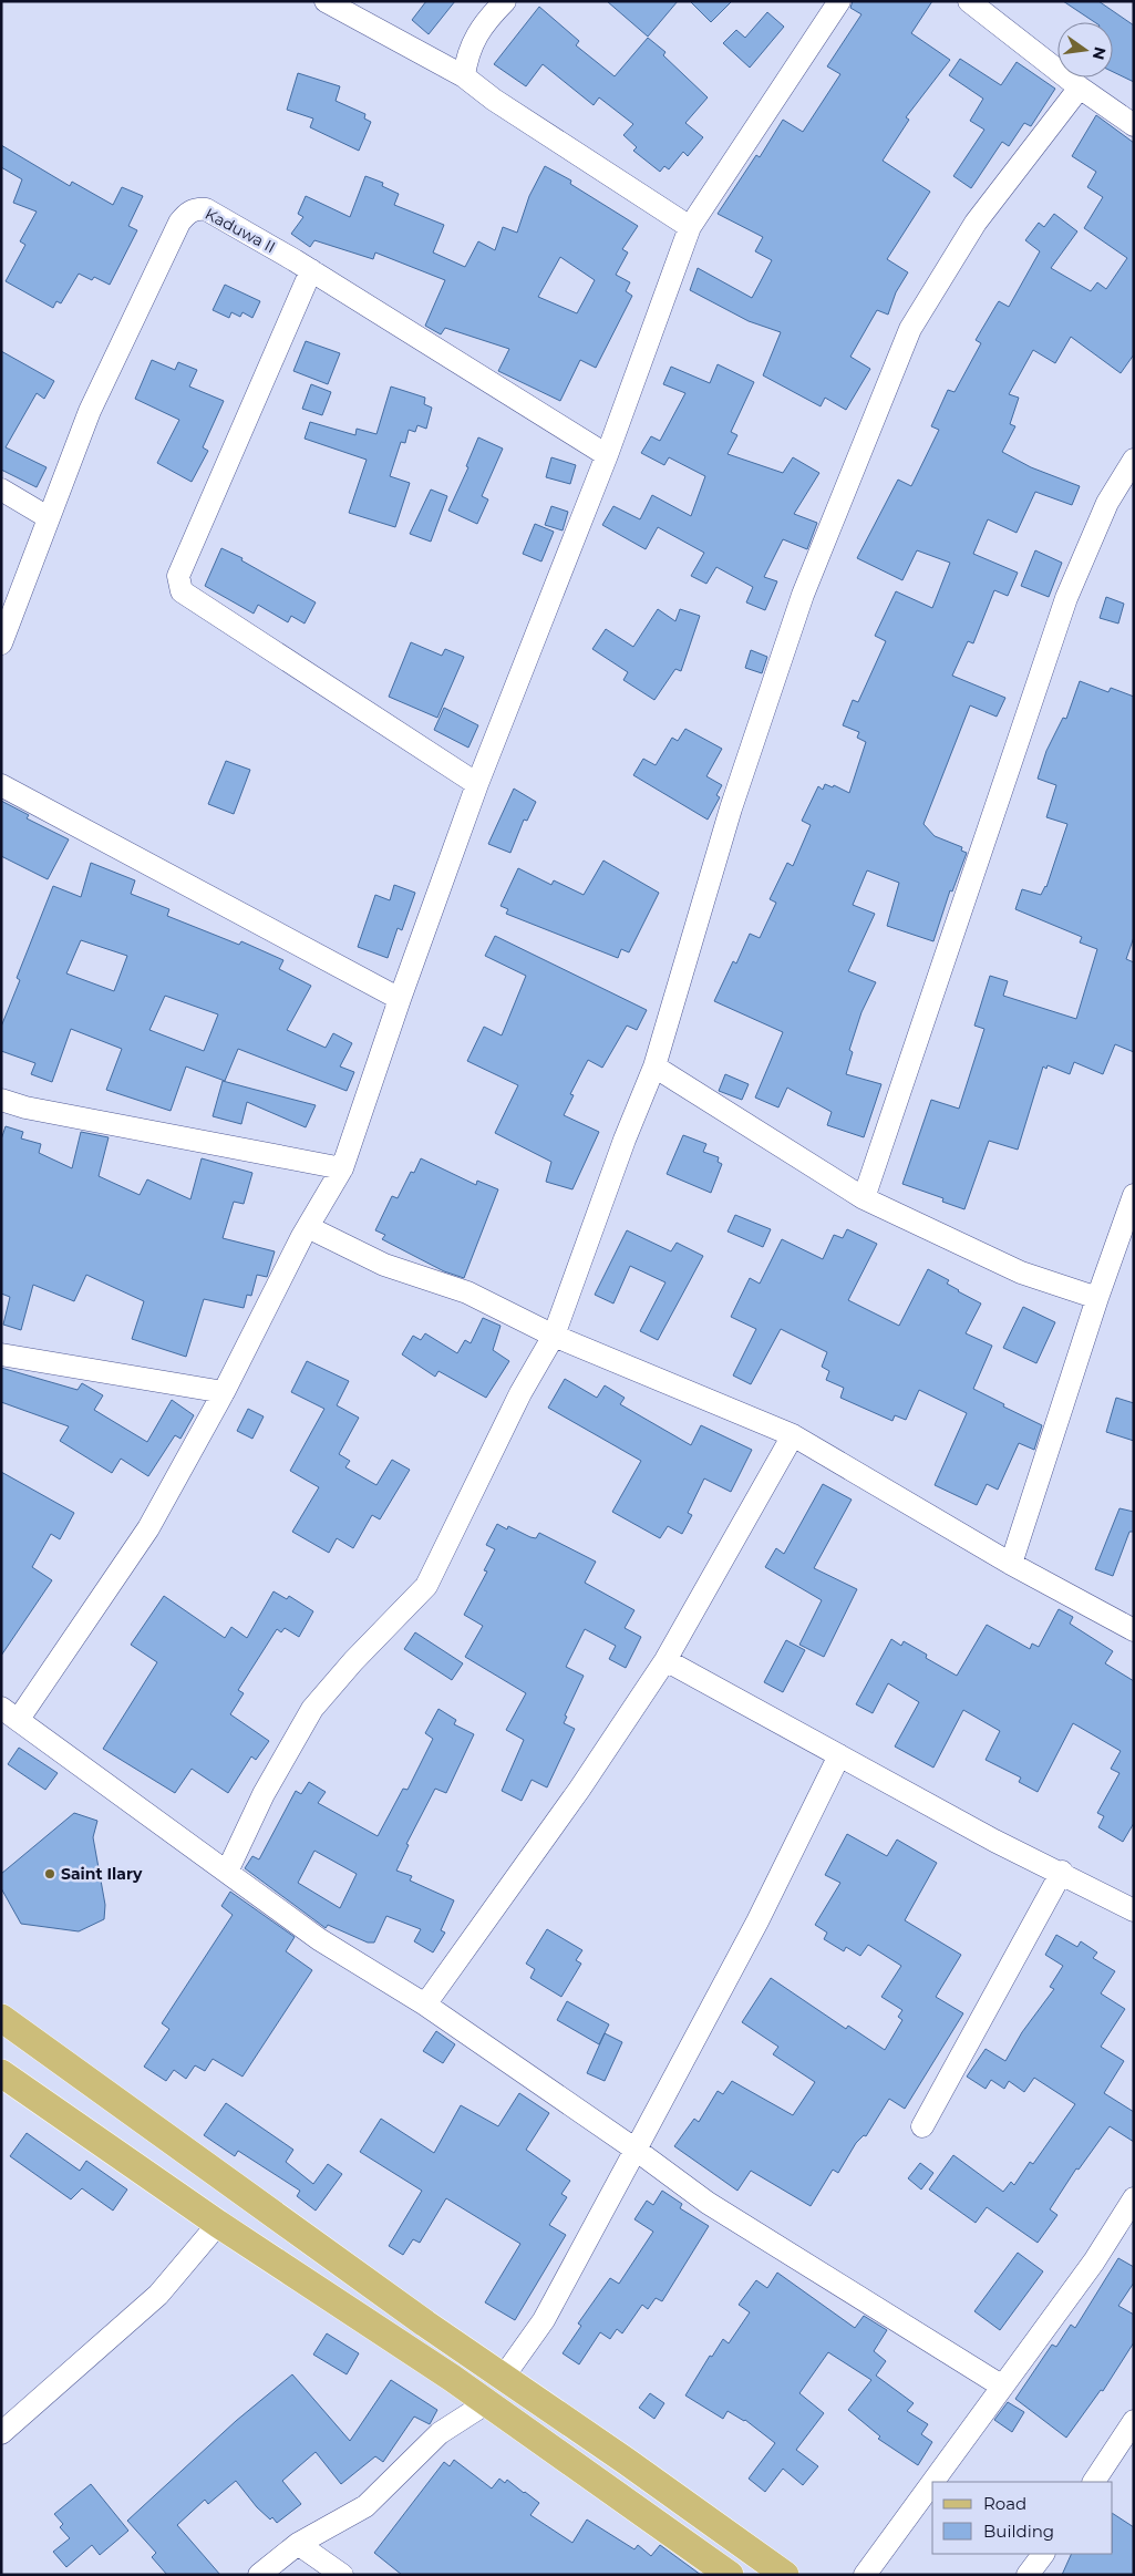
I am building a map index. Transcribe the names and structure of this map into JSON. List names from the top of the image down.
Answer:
{
  "streets": {
    "street": ["Kaduwa II"]
  },
  "places": ["Saint Ilary"],
  "legend": ["Road", "Building"],
  "north": "right"
}
